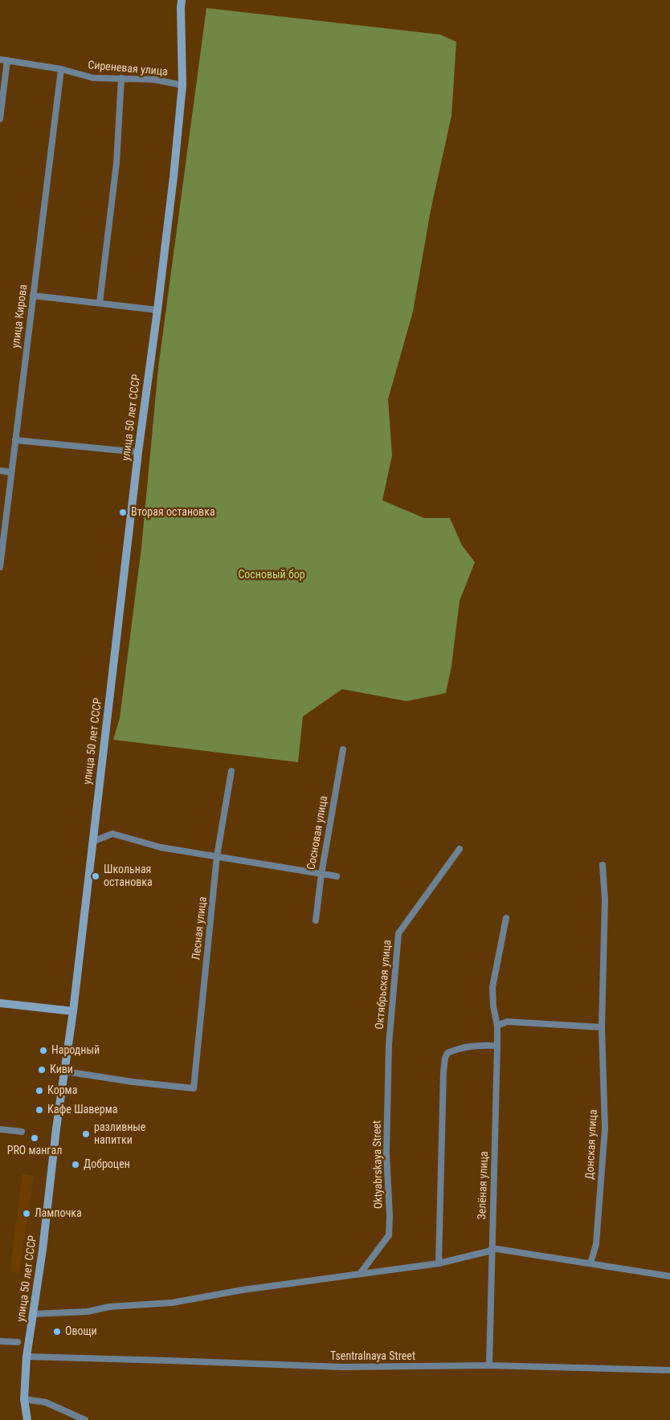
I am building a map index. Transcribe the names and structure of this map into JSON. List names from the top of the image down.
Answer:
{
  "streets": {
    "street": [
      "Сиреневая улица",
      "улица Кирова",
      "улица 50 лет СССР",
      "Сосновая улица",
      "Лесная улица",
      "Донская улица",
      "Oktyabrskaya Street",
      "Зелёная улица"
    ]
  },
  "crossings": [
    ["Сиреневая улица", "улица Кирова"],
    ["Сиреневая улица", "улица 50 лет СССР"],
    ["улица 50 лет СССР", "Лесная улица"]
  ],
  "parks": ["Сосновый бор"],
  "places": [
    "Вторая остановка",
    "Школьная остановка",
    "Народный",
    "Киви",
    "Корма",
    "Кафе Шаверма",
    "разливные напитки",
    "PRO мангал",
    "Доброцен",
    "Лампочка",
    "Овощи"
  ]
}
